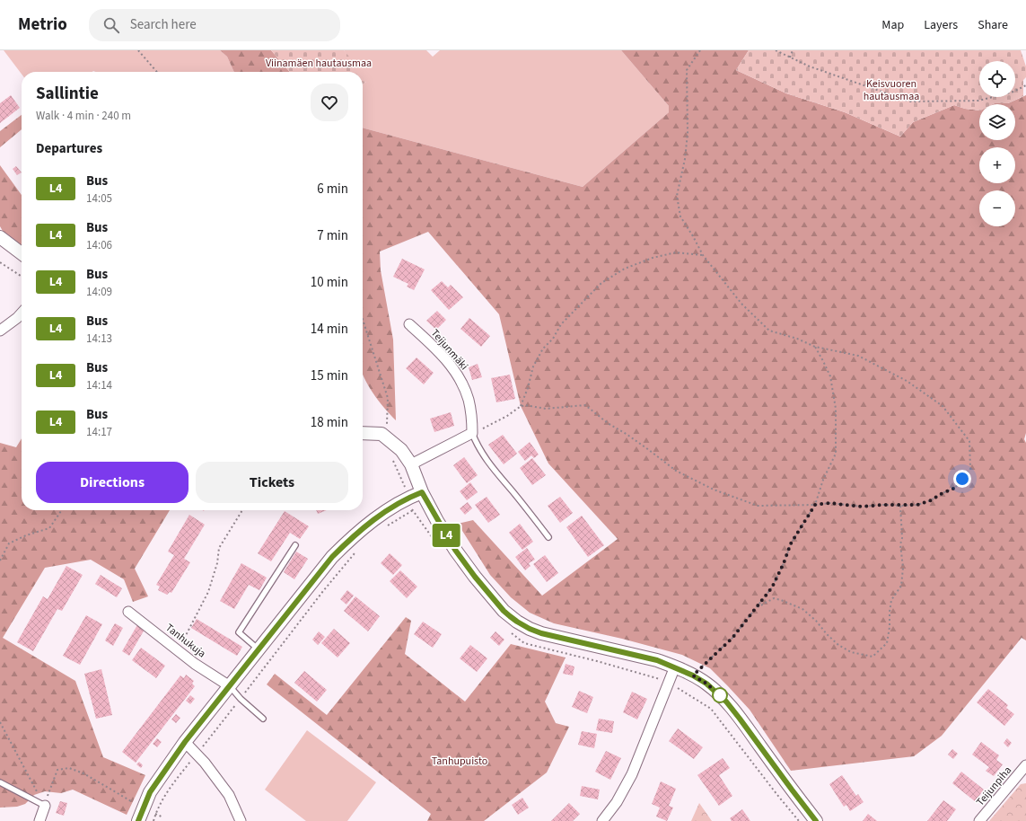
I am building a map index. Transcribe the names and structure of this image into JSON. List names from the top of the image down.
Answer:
{
  "streets": {
    "street": ["Teijunmäki", "Tanhukuja", "Teijunpiha"]
  },
  "parks": ["Viinamäen hautausmaa", "Keisvuoren hautausmaa", "Tanhupuisto"],
  "lines": ["bus line L4"],
  "page": {
    "header": "Metrio",
    "search": "Search here",
    "nav": ["Map", "Layers", "Share"],
    "on_map": "L4",
    "map_buttons": ["+", "−"],
    "heading": [
      ["Sallintie", "Walk · 4 min · 240 m"],
      "Departures"
    ],
    "list": [
      {
        "mark": "L4",
        "name": "Bus",
        "note": "14:05",
        "value": "6 min"
      },
      {
        "mark": "L4",
        "name": "Bus",
        "note": "14:06",
        "value": "7 min"
      },
      {
        "mark": "L4",
        "name": "Bus",
        "note": "14:09",
        "value": "10 min"
      },
      {
        "mark": "L4",
        "name": "Bus",
        "note": "14:13",
        "value": "14 min"
      },
      {
        "mark": "L4",
        "name": "Bus",
        "note": "14:14",
        "value": "15 min"
      },
      {
        "mark": "L4",
        "name": "Bus",
        "note": "14:17",
        "value": "18 min"
      }
    ],
    "buttons": ["Directions", "Tickets"]
  }
}
